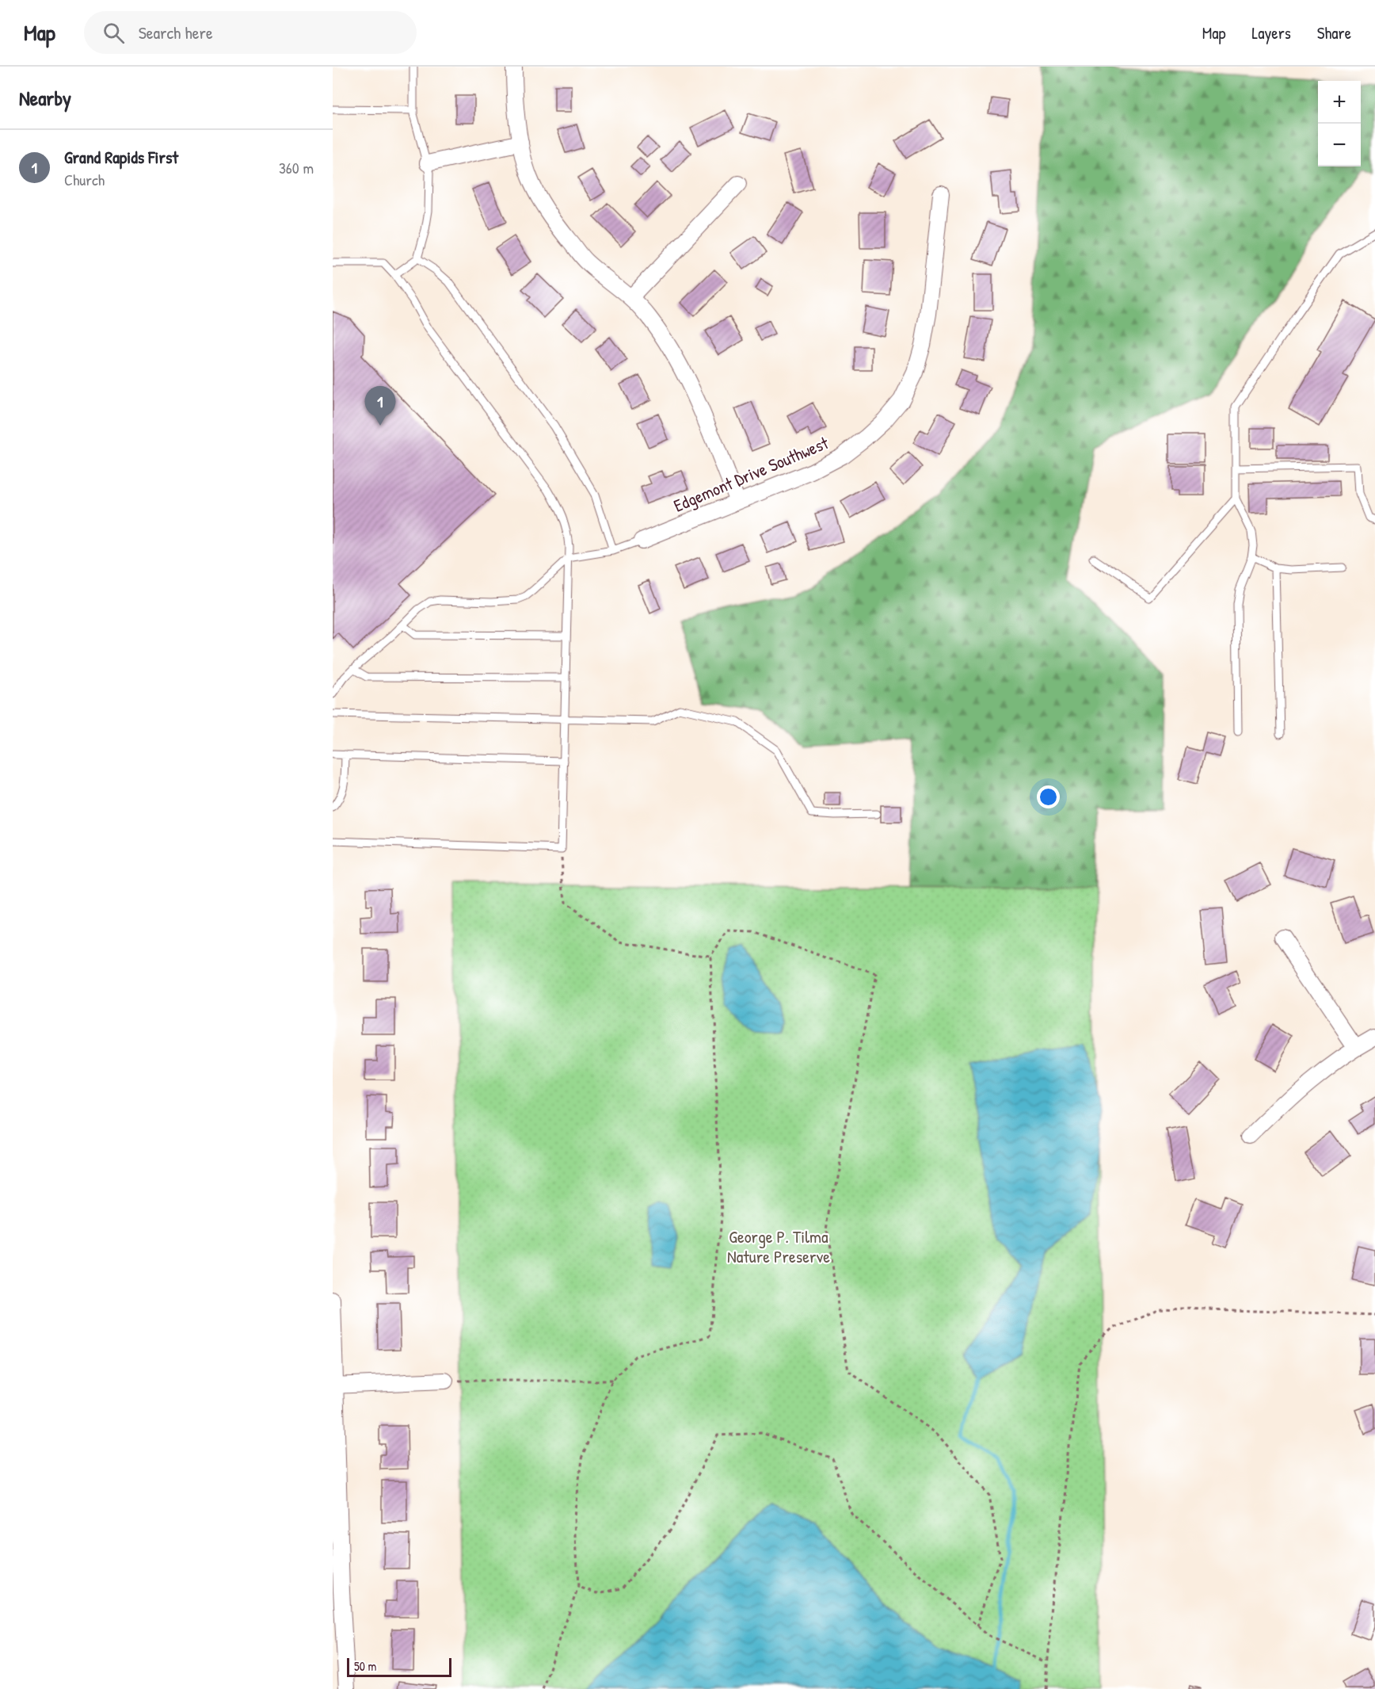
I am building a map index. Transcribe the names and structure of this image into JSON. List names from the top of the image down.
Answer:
{
  "streets": {
    "street": ["Edgemont Drive Southwest"]
  },
  "parks": ["George P. Tilma Nature Preserve"],
  "scale_bar": "50 m",
  "page": {
    "header": "Map",
    "search": "Search here",
    "nav": ["Map", "Layers", "Share"],
    "heading": "Nearby",
    "map_buttons": ["+", "−"],
    "list": [
      {
        "mark": "1",
        "name": "Grand Rapids First",
        "note": "Church",
        "value": "360 m"
      }
    ],
    "pins": "1",
    "scale": "50 m"
  }
}
